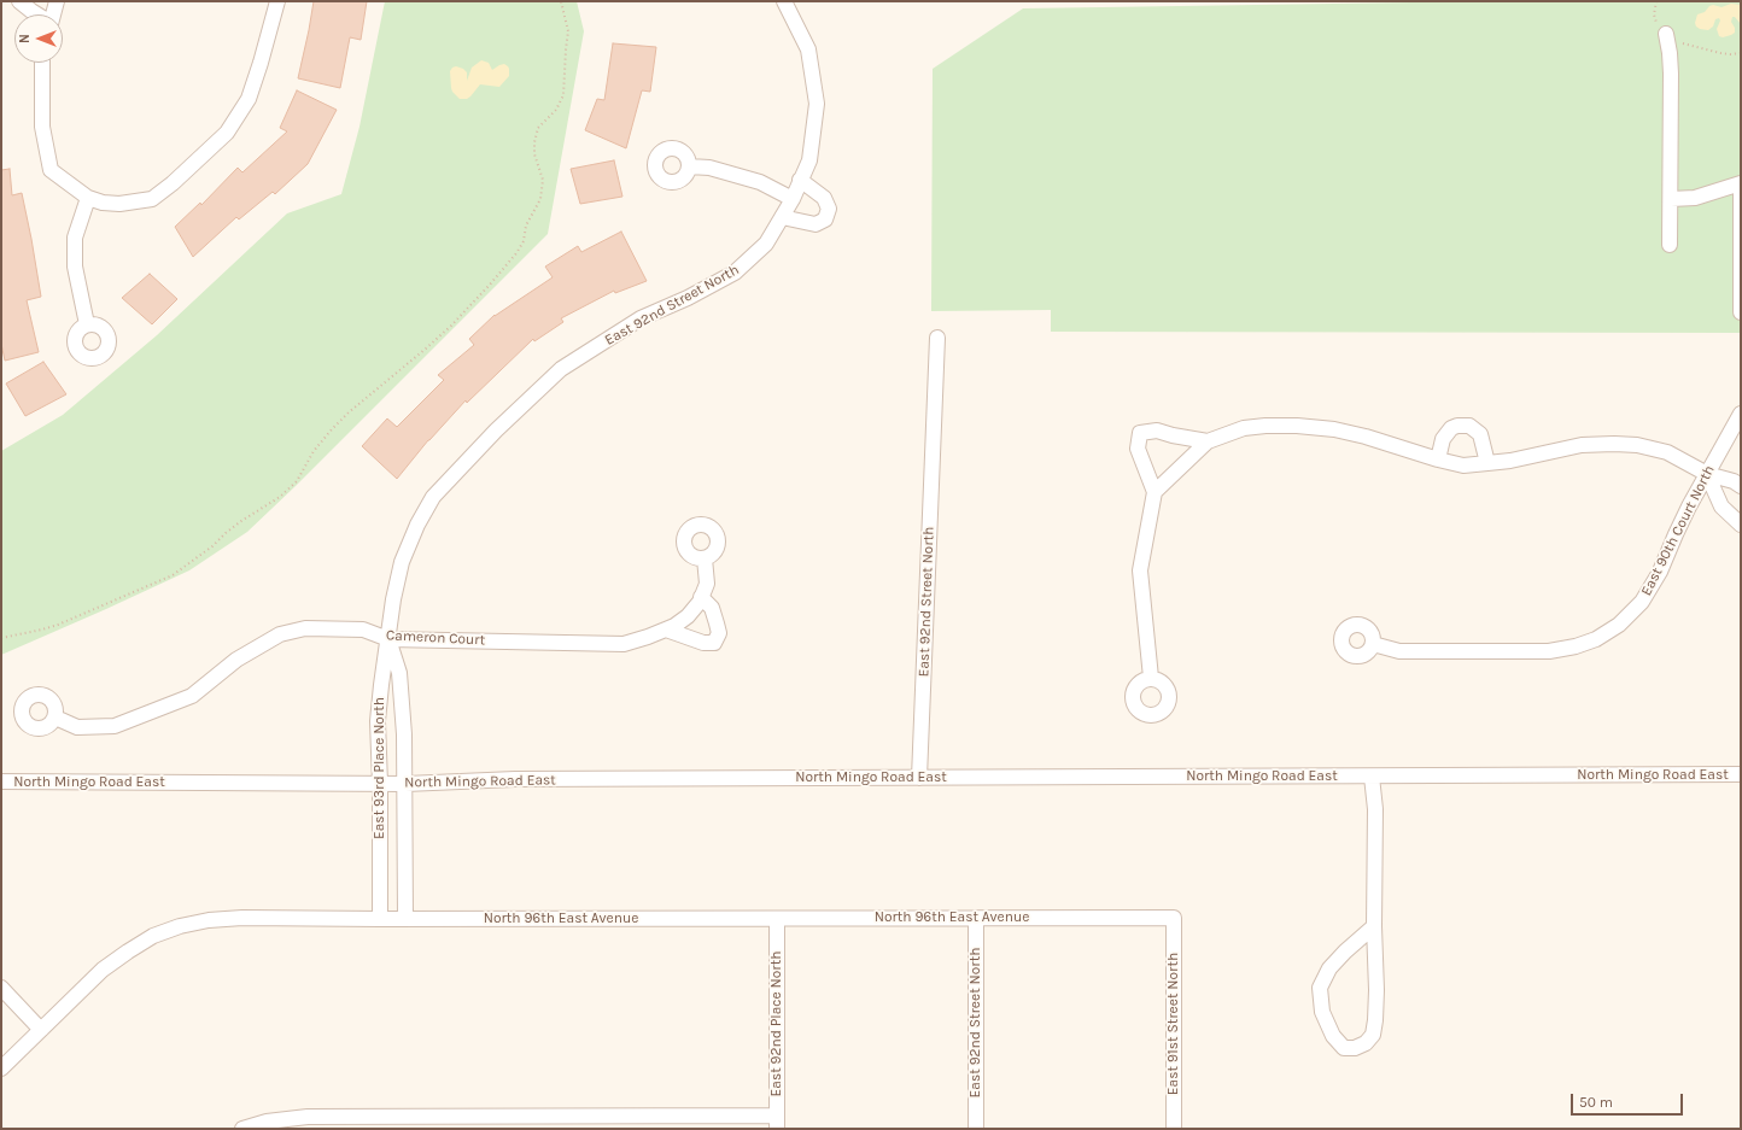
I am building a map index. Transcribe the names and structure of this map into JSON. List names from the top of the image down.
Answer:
{
  "streets": {
    "street": [
      "East 92nd Street North",
      "East 90th Court North",
      "Cameron Court",
      "East 93rd Place North",
      "North Mingo Road East",
      "North 96th East Avenue",
      "East 92nd Place North",
      "East 91st Street North"
    ]
  },
  "crossings": [
    ["East 92nd Street North", "Cameron Court"],
    ["East 92nd Street North", "East 93rd Place North"],
    ["East 92nd Street North", "North Mingo Road East"],
    ["East 92nd Street North", "North 96th East Avenue"],
    ["Cameron Court", "East 93rd Place North"],
    ["East 93rd Place North", "North Mingo Road East"],
    ["East 93rd Place North", "North 96th East Avenue"],
    ["North 96th East Avenue", "East 92nd Place North"],
    ["North 96th East Avenue", "East 91st Street North"]
  ],
  "scale_bar": "50 m",
  "north": "left"
}
